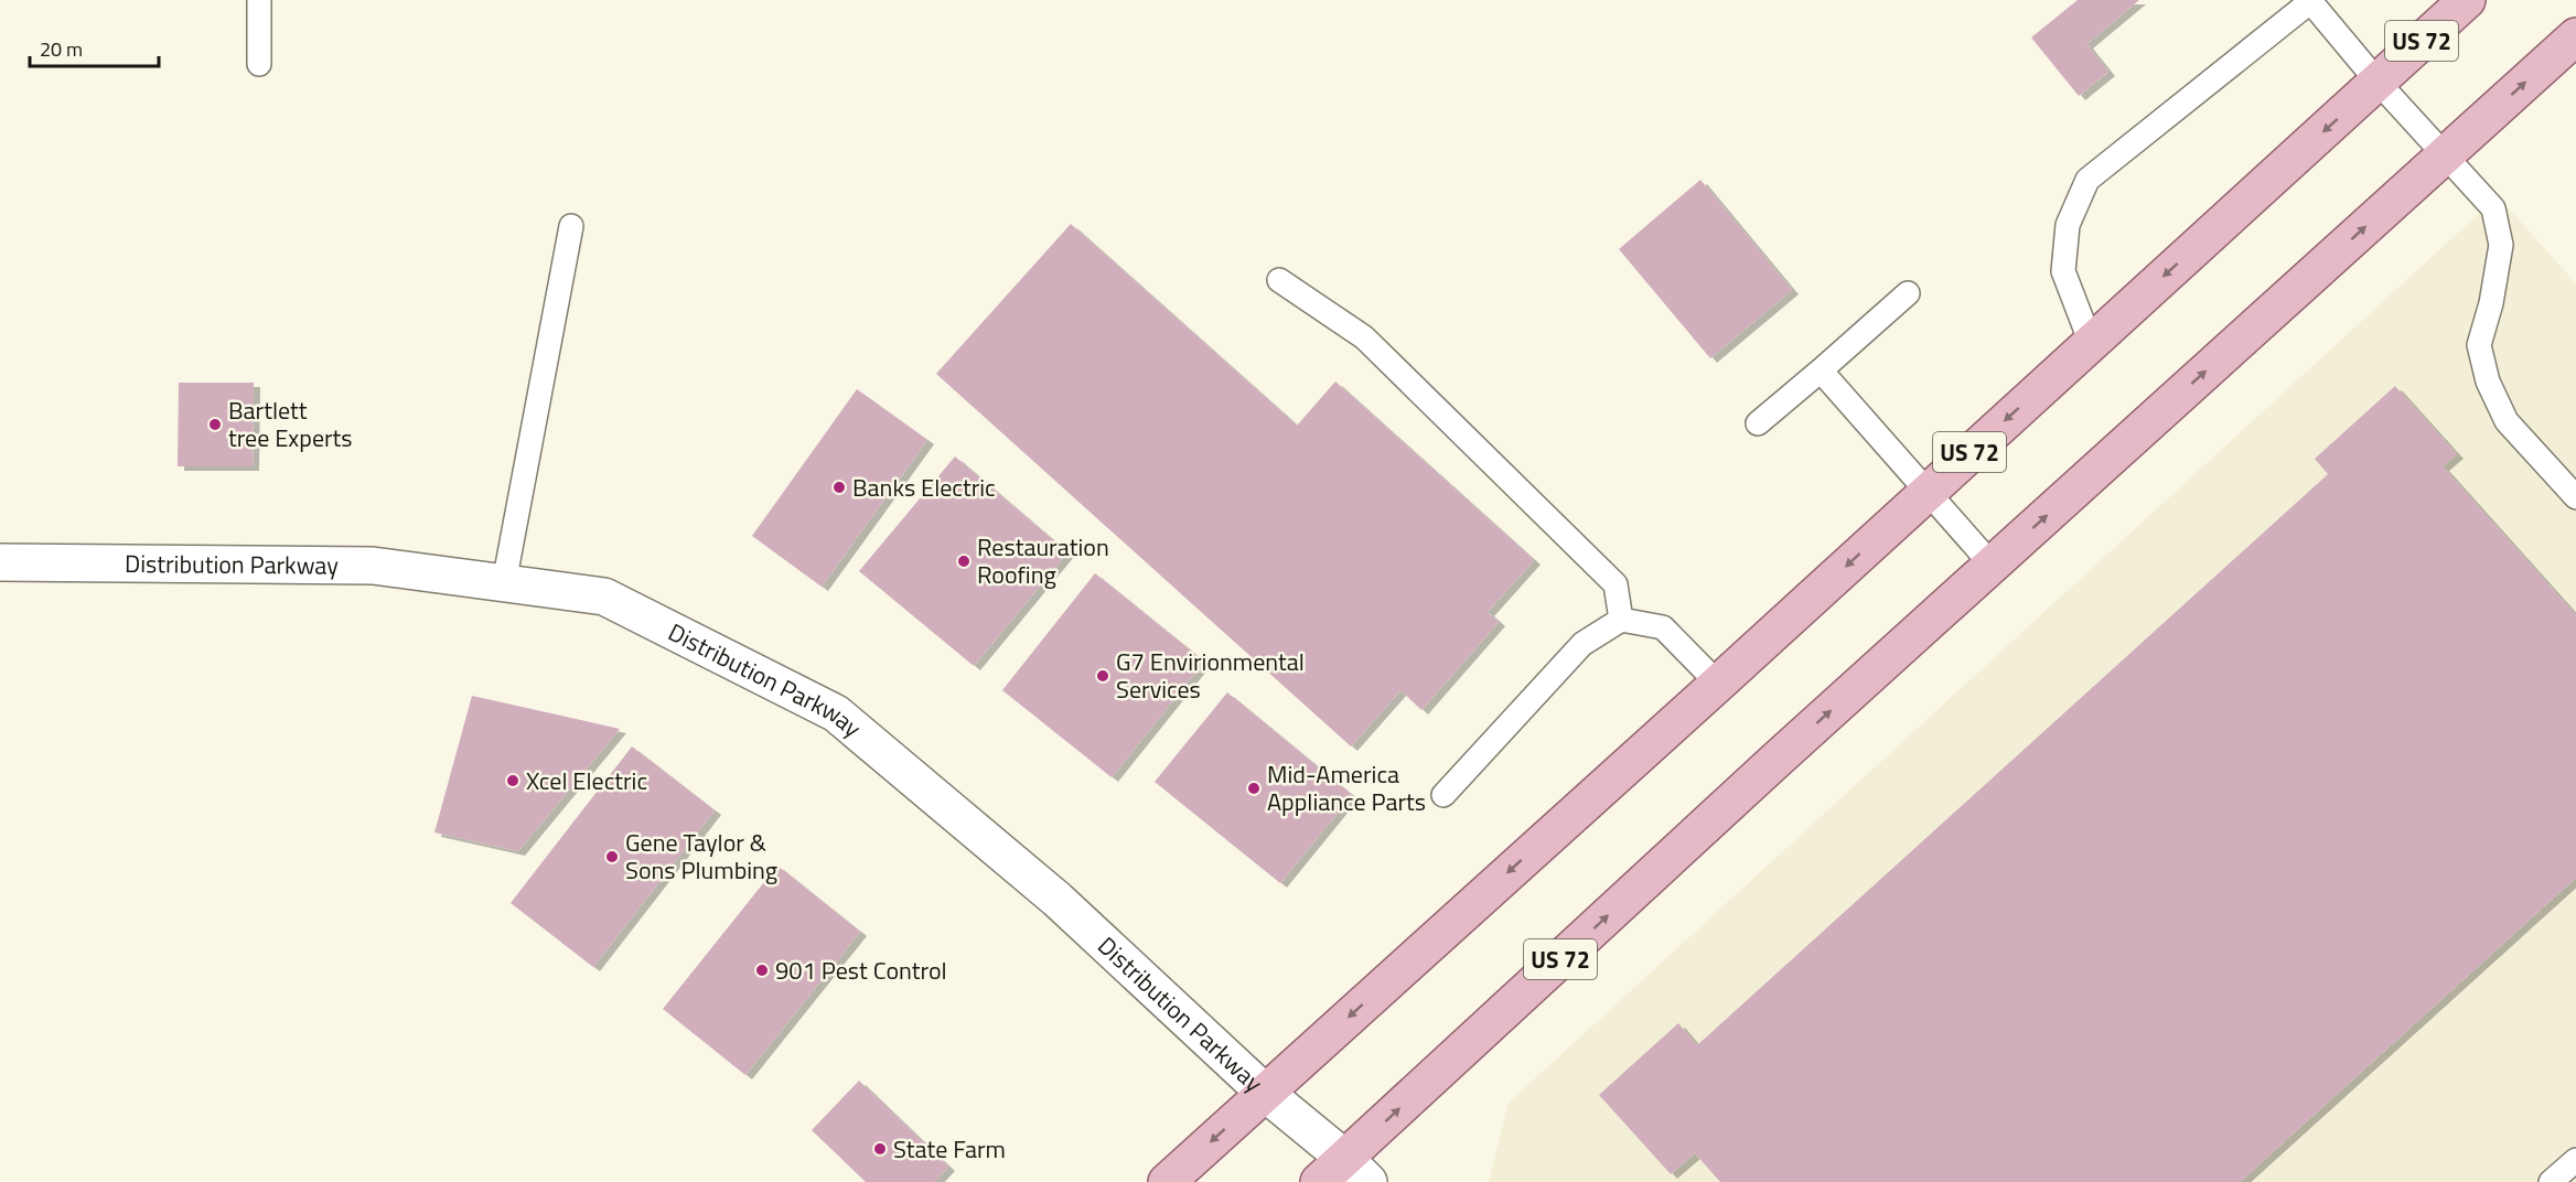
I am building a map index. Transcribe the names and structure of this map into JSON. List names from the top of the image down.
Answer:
{
  "streets": {
    "main road": ["US 72"],
    "street": ["Distribution Parkway"]
  },
  "crossings": [
    ["US 72", "Distribution Parkway"]
  ],
  "places": [
    "Bartlett tree Experts",
    "Banks Electric",
    "Restauration Roofing",
    "G7 Envirionmental Services",
    "Xcel Electric",
    "Mid-America Appliance Parts",
    "Gene Taylor & Sons Plumbing",
    "901 Pest Control",
    "State Farm"
  ],
  "scale_bar": "20 m"
}
